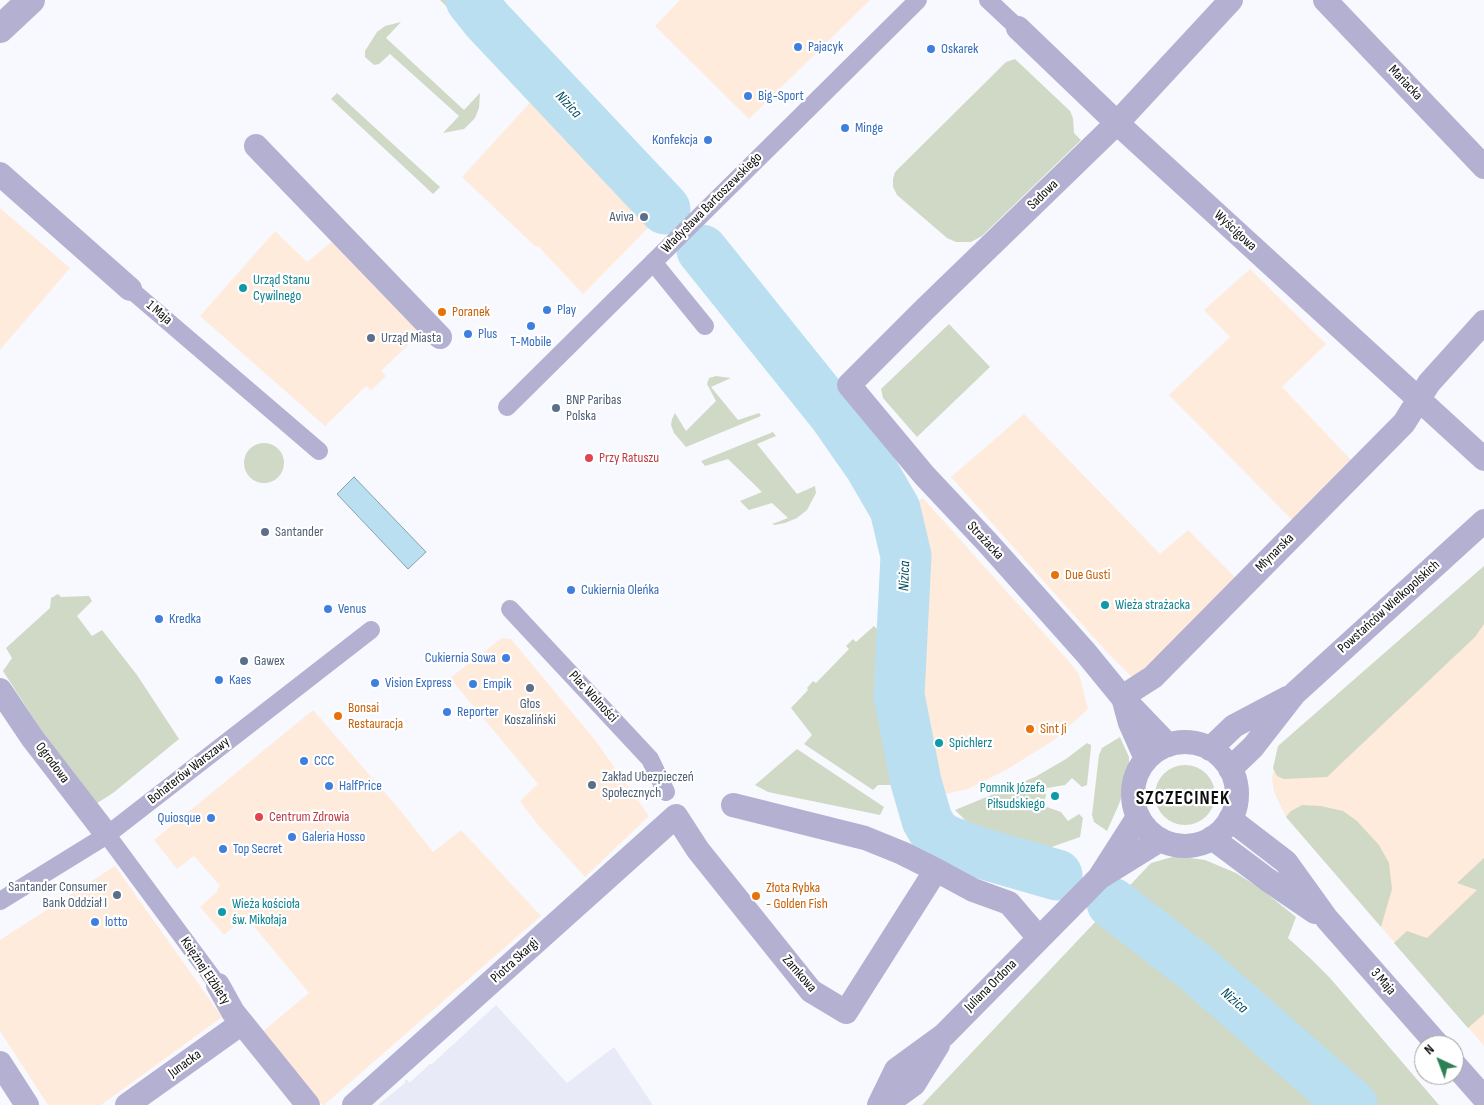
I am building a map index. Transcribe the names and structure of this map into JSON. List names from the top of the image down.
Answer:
{
  "streets": {
    "street": [
      "Mariacka",
      "Sadowa",
      "Władysława Bartoszewskiego",
      "Wyścigowa",
      "1 Maja",
      "Strażacka",
      "Młynarska",
      "Powstańców Wielkopolskich",
      "Plac Wolności",
      "Ogrodowa",
      "Bohaterów Warszawy",
      "Piotra Skargi",
      "Księżnej Elżbiety",
      "Zamkowa",
      "3 Maja",
      "Juliana Ordona",
      "Junacka"
    ]
  },
  "crossings": [
    ["Sadowa", "Wyścigowa"],
    ["Sadowa", "Strażacka"],
    ["Wyścigowa", "Młynarska"],
    ["Strażacka", "Młynarska"],
    ["Strażacka", "Powstańców Wielkopolskich"],
    ["Strażacka", "3 Maja"],
    ["Powstańców Wielkopolskich", "3 Maja"],
    ["Ogrodowa", "Bohaterów Warszawy"],
    ["Ogrodowa", "Księżnej Elżbiety"],
    ["Bohaterów Warszawy", "Księżnej Elżbiety"],
    ["Piotra Skargi", "Zamkowa"],
    ["Księżnej Elżbiety", "Junacka"]
  ],
  "districts": ["SZCZECINEK"],
  "water": ["Nizica"],
  "places": [
    "Pajacyk",
    "Oskarek",
    "Big-Sport",
    "Minge",
    "Konfekcja",
    "Aviva",
    "Urząd Stanu Cywilnego",
    "Play",
    "Poranek",
    "T-Mobile",
    "Plus",
    "Urząd Miasta",
    "BNP Paribas Polska",
    "Przy Ratuszu",
    "Santander",
    "Due Gusti",
    "Cukiernia Oleńka",
    "Wieża strażacka",
    "Venus",
    "Kredka",
    "Cukiernia Sowa",
    "Gawex",
    "Kaes",
    "Vision Express",
    "Empik",
    "Głos Koszaliński",
    "Reporter",
    "Bonsai Restauracja",
    "Sint Ji",
    "Spichlerz",
    "CCC",
    "Zakład Ubezpieczeń Społecznych",
    "HalfPrice",
    "Pomnik Józefa Piłsudskiego",
    "Centrum Zdrowia",
    "Quiosque",
    "Galeria Hosso",
    "Top Secret",
    "Santander Consumer Bank Oddział I",
    "Złota Rybka - Golden Fish",
    "Wieża kościoła św. Mikołaja",
    "lotto"
  ],
  "north": "top left"
}
